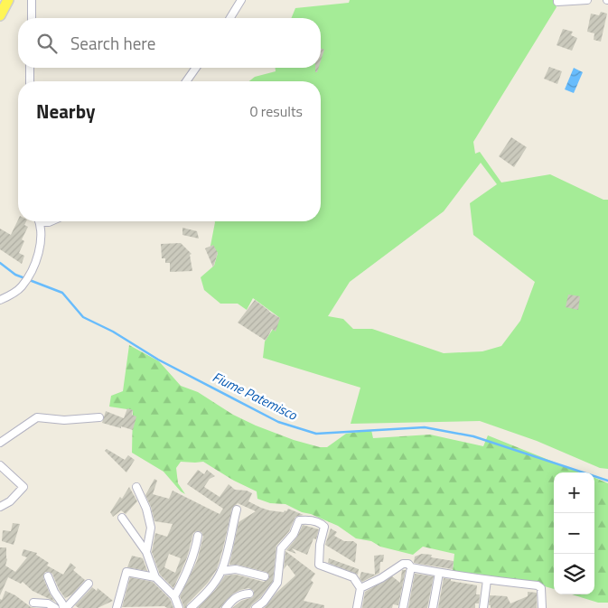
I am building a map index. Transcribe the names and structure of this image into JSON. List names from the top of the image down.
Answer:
{
  "water": ["Fiume Patemisco"],
  "page": {
    "search": "Search here",
    "heading": ["Nearby", "0 results"],
    "map_buttons": ["+", "−"]
  }
}
